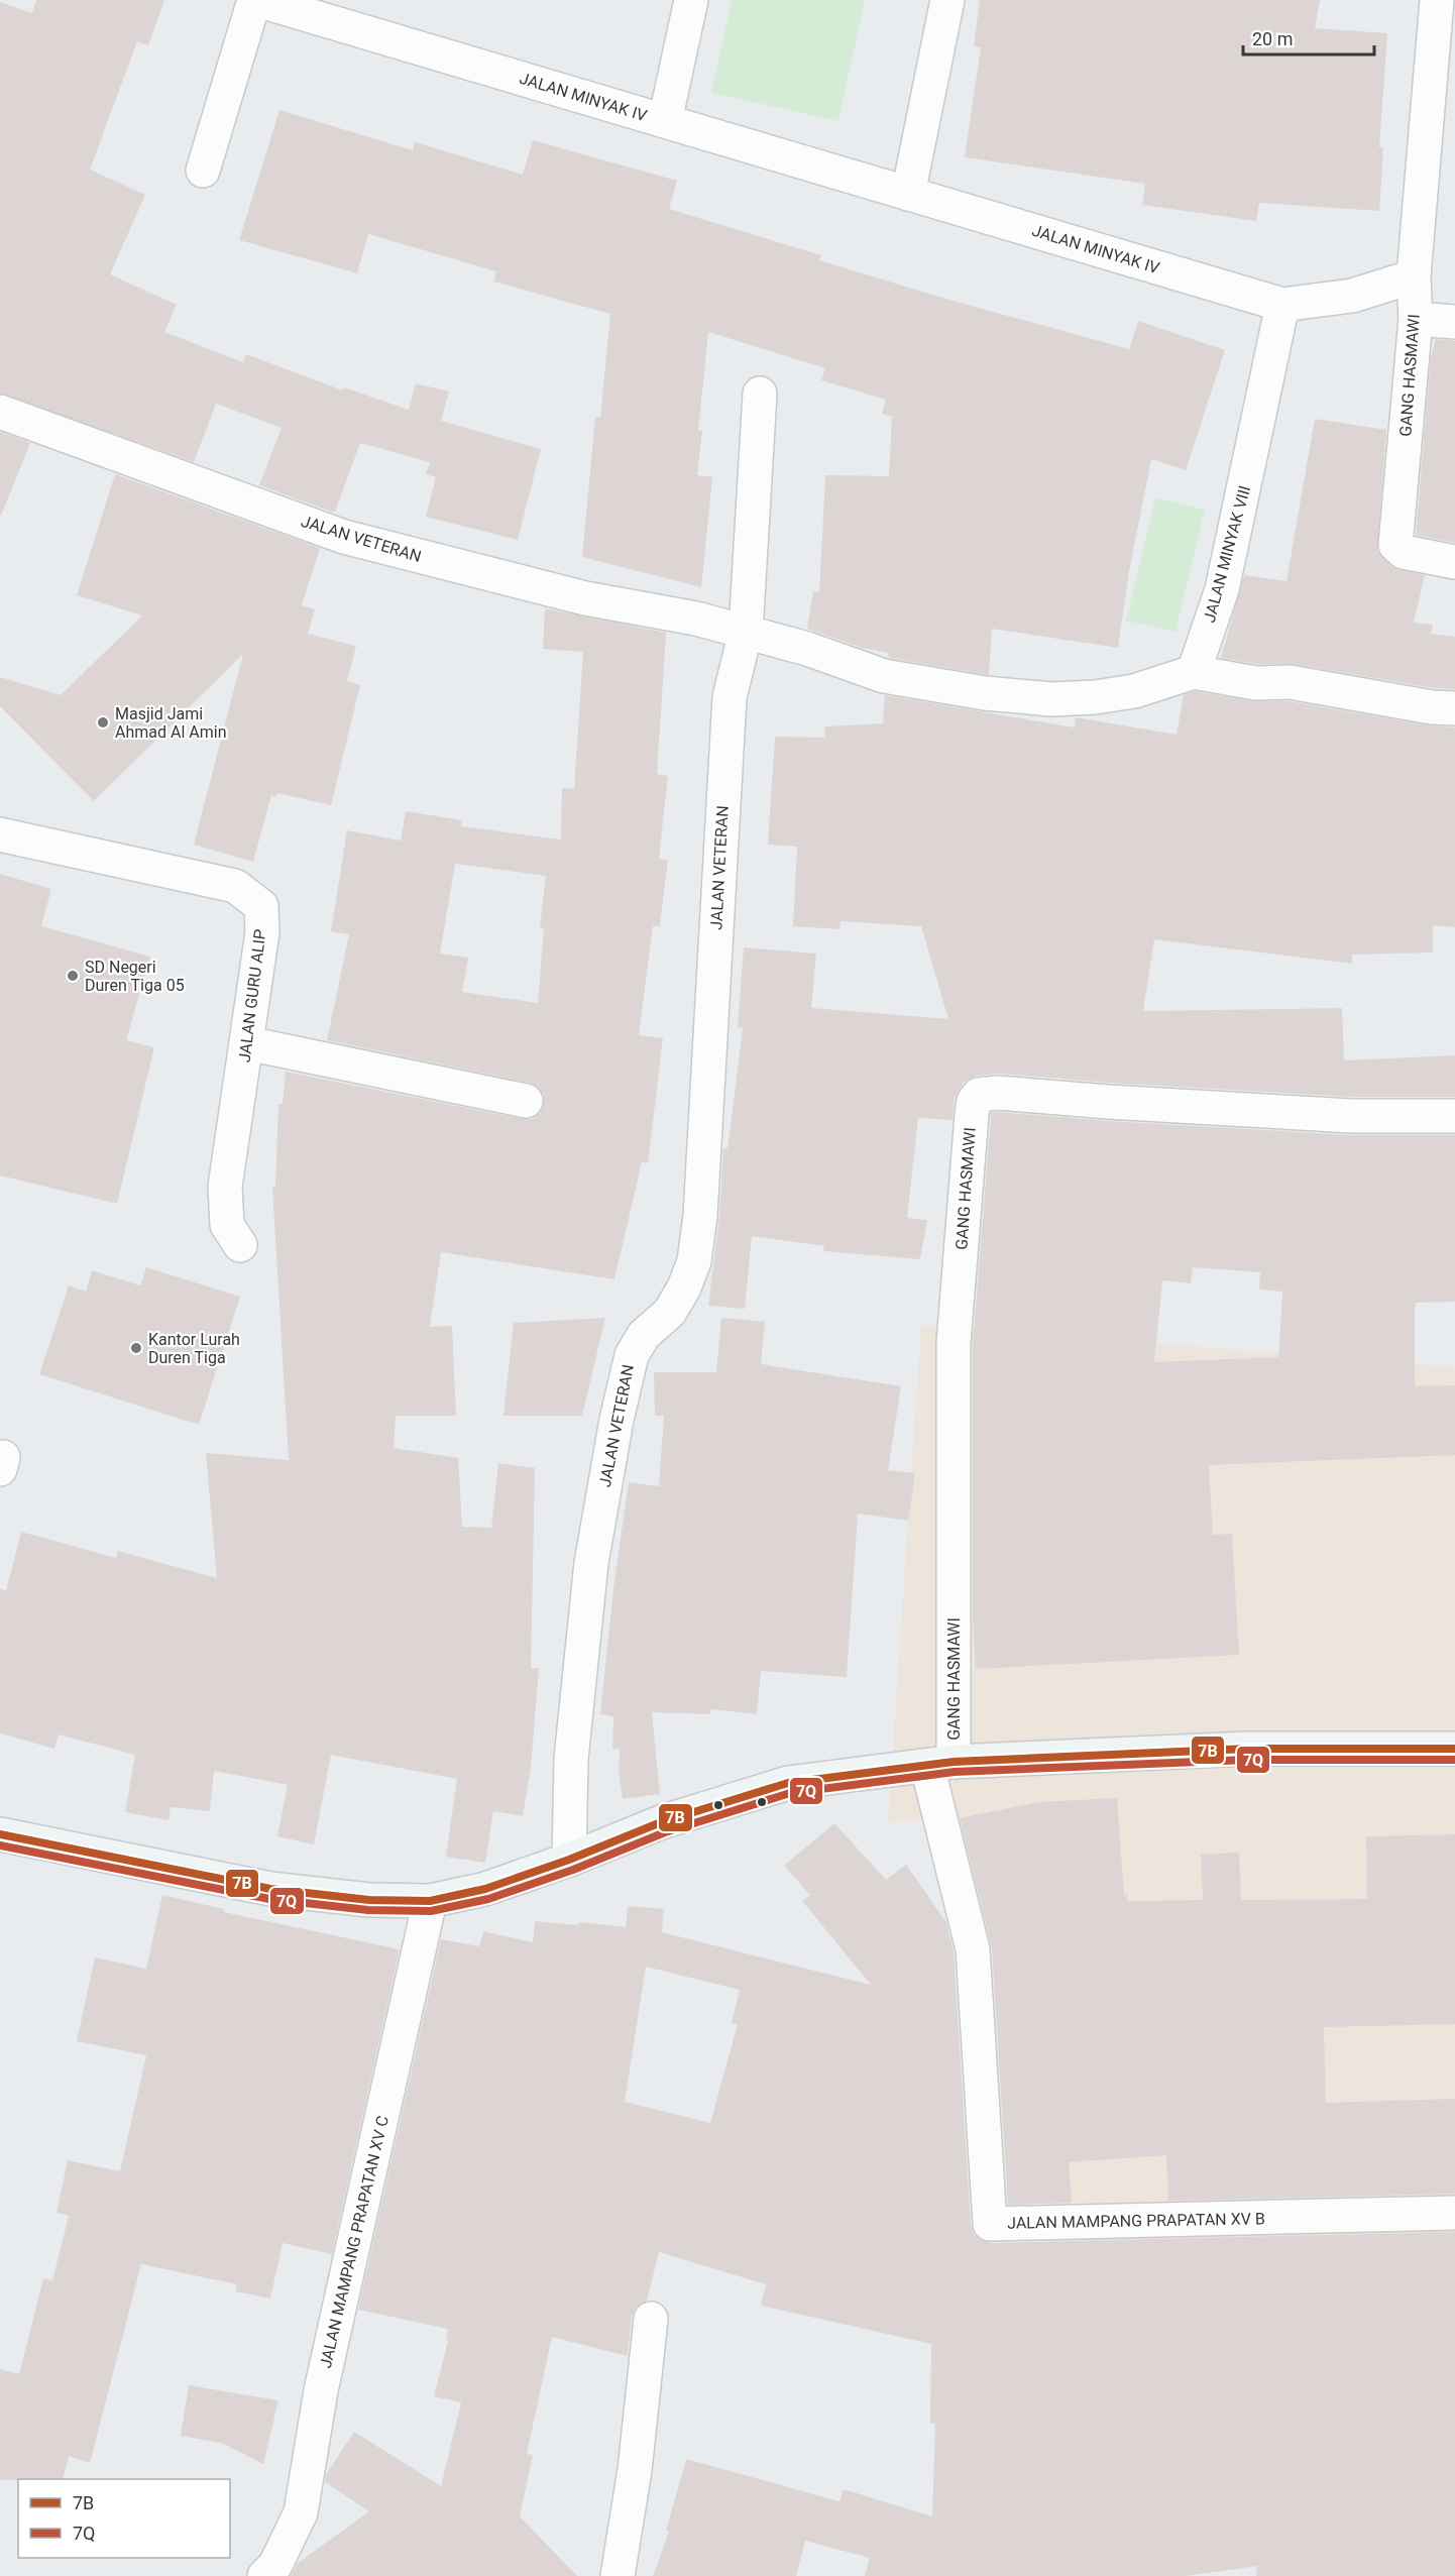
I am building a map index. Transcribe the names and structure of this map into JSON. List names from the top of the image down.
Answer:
{
  "streets": {
    "street": [
      "JALAN MINYAK IV",
      "GANG HASMAWI",
      "JALAN VETERAN",
      "JALAN MINYAK VIII",
      "JALAN GURU ALIP",
      "JALAN MAMPANG PRAPATAN XV B",
      "JALAN MAMPANG PRAPATAN XV C"
    ]
  },
  "crossings": [
    ["JALAN MINYAK IV", "JALAN MINYAK VIII"],
    ["GANG HASMAWI", "JALAN MAMPANG PRAPATAN XV B"]
  ],
  "places": ["Masjid Jami Ahmad Al Amin", "SD Negeri Duren Tiga 05", "Kantor Lurah Duren Tiga"],
  "lines": ["transit line 7B", "transit line 7Q"],
  "legend": ["7B", "7Q"],
  "scale_bar": "20 m"
}
